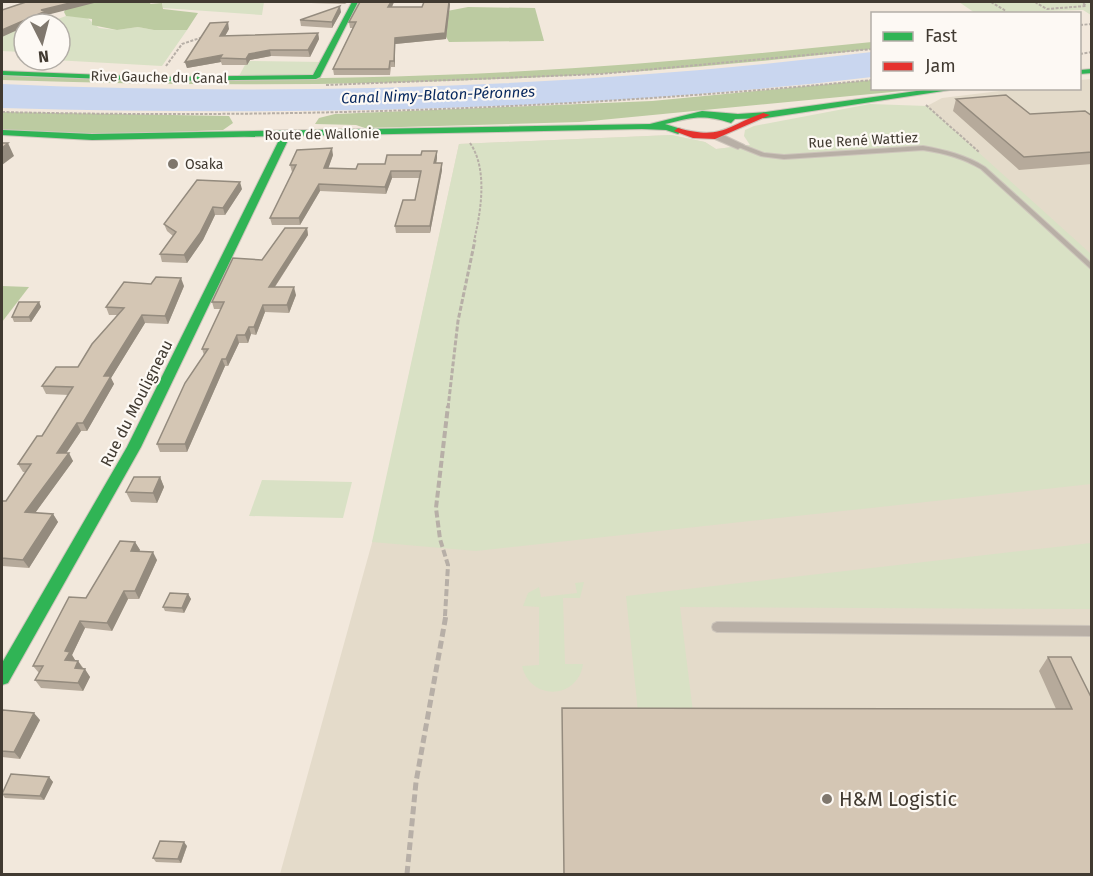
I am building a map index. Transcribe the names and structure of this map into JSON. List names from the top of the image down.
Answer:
{
  "streets": {
    "street": ["Rive Gauche du Canal", "Route de Wallonie", "Rue du Mouligneau"],
    "lane": ["Rue René Wattiez"]
  },
  "crossings": [
    ["Route de Wallonie", "Rue du Mouligneau"]
  ],
  "water": ["Canal Nimy-Blaton-Péronnes"],
  "places": ["Osaka", "H&M Logistic"],
  "legend": ["Fast", "Jam"],
  "north": "bottom"
}
